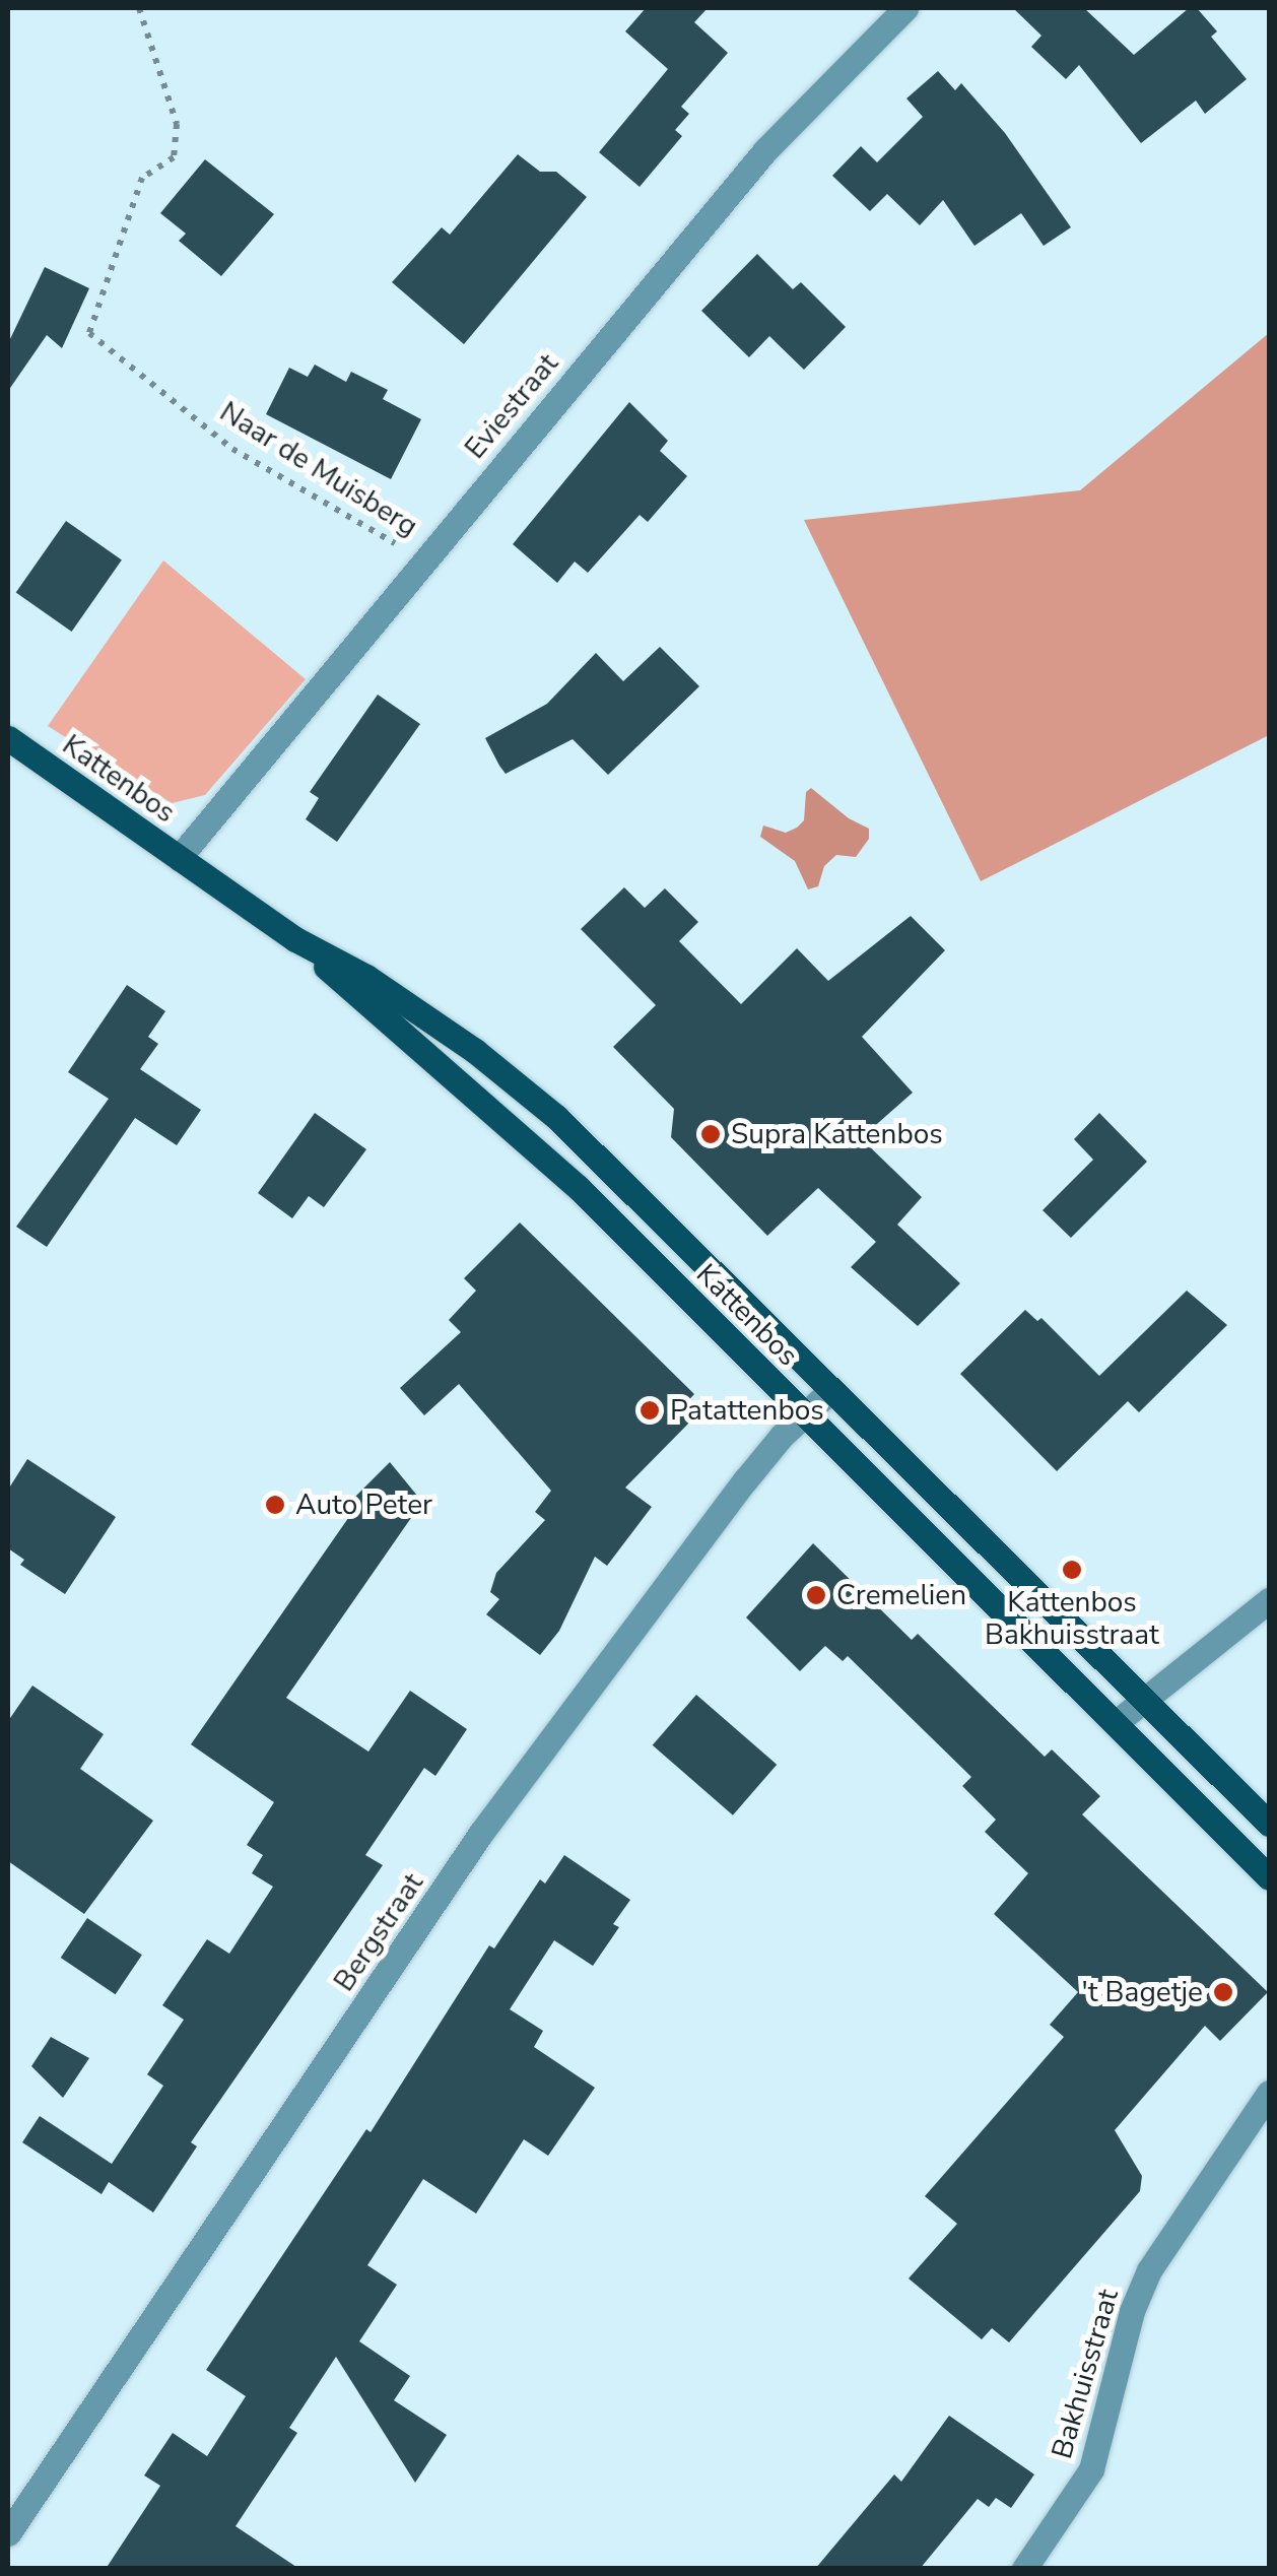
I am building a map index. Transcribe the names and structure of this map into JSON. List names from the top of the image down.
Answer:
{
  "streets": {
    "main road": ["Kattenbos"],
    "street": ["Eviestraat", "Bergstraat", "Bakhuisstraat"],
    "path": ["Naar de Muisberg"]
  },
  "crossings": [
    ["Eviestraat", "Naar de Muisberg"],
    ["Eviestraat", "Kattenbos"],
    ["Kattenbos", "Bergstraat"]
  ],
  "places": [
    "Supra Kattenbos",
    "Patattenbos",
    "Auto Peter",
    "Kattenbos Bakhuisstraat",
    "Cremelien",
    "'t Bagetje"
  ]
}
